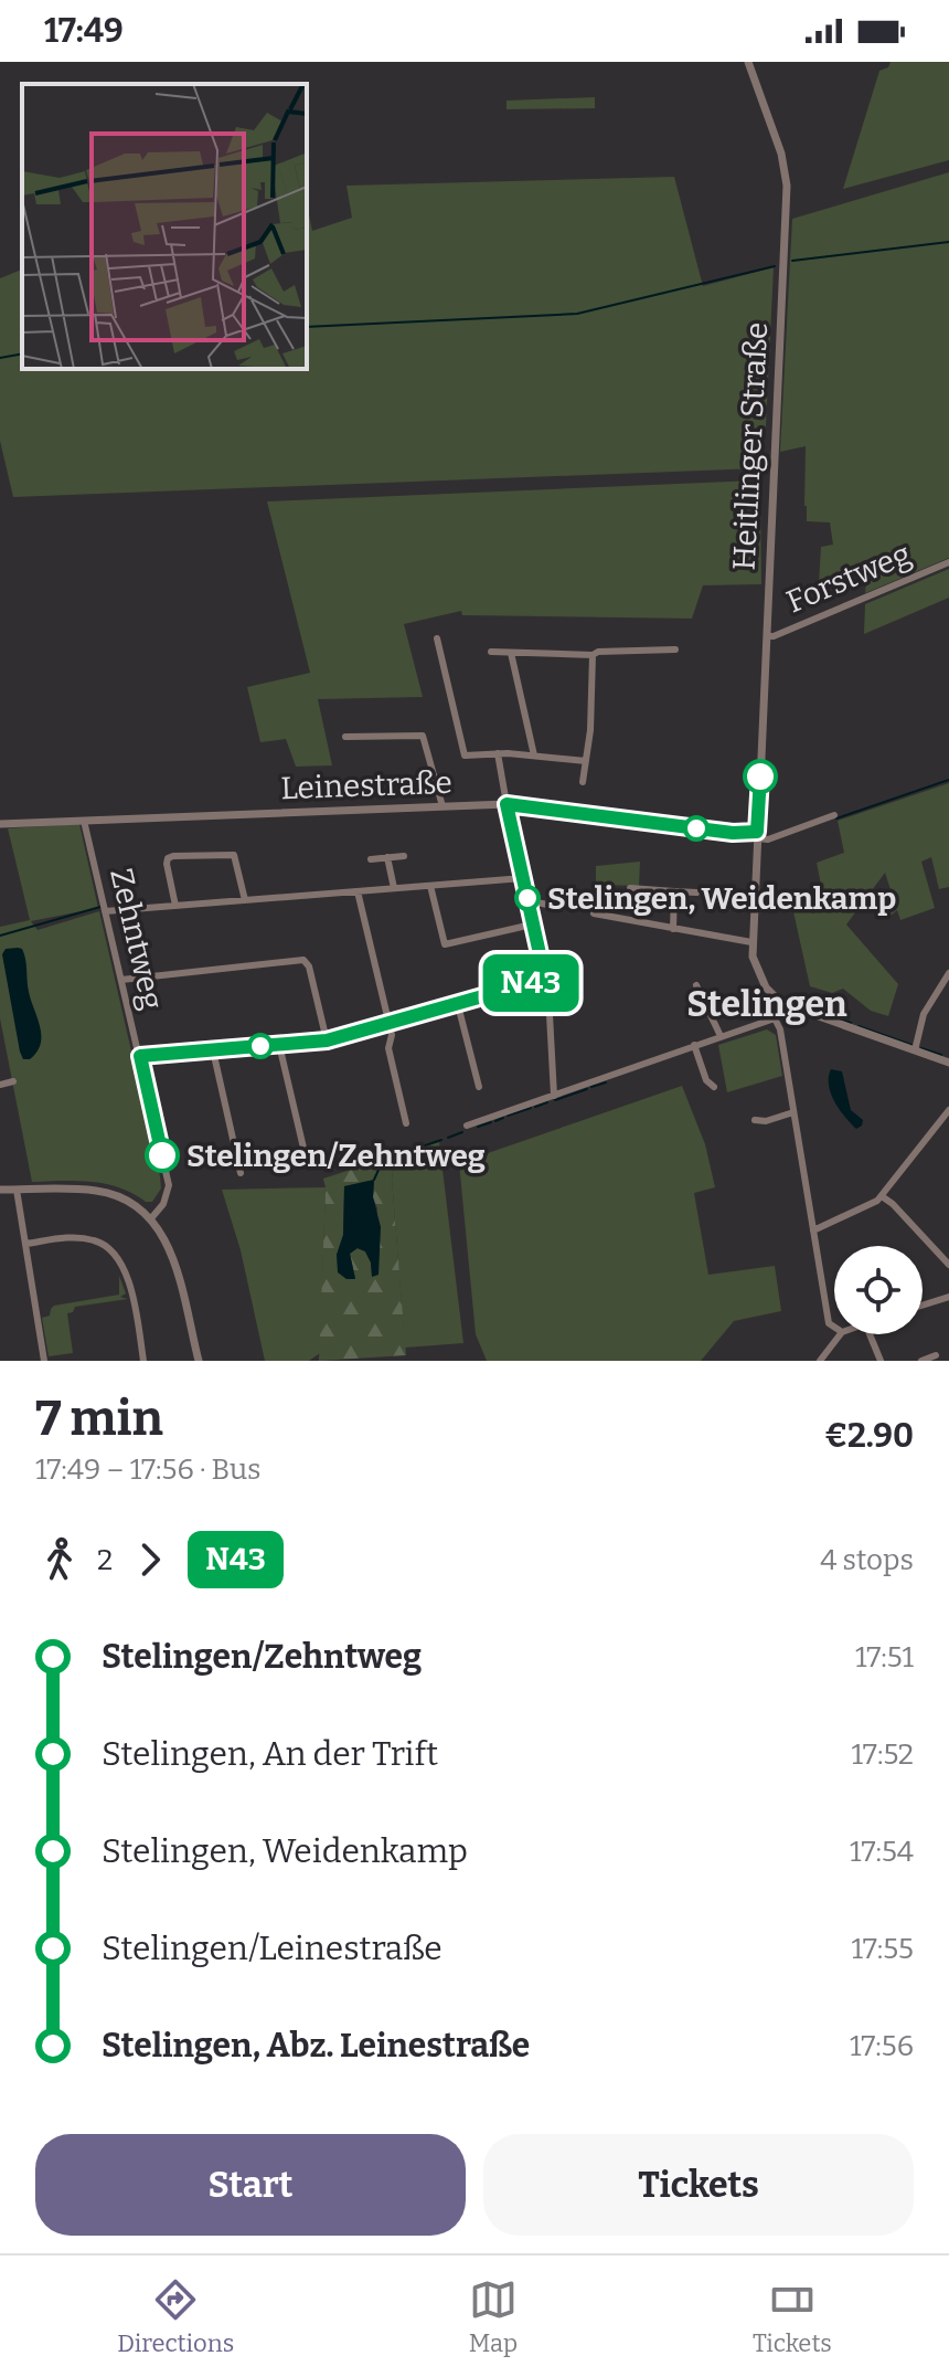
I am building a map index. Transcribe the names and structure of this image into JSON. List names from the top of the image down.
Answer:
{
  "streets": {
    "street": [
      "Heitlinger Straße",
      "Forstweg",
      "Leinestraße",
      "Zehntweg"
    ]
  },
  "crossings": [
    ["Heitlinger Straße", "Forstweg"],
    ["Heitlinger Straße", "Leinestraße"],
    ["Leinestraße", "Zehntweg"]
  ],
  "districts": ["Stelingen"],
  "places": ["Stelingen, Weidenkamp", "Stelingen/Zehntweg"],
  "lines": ["bus line N43"],
  "page": {
    "status": "17:49",
    "on_map": "N43",
    "heading": ["7 min", "17:49 – 17:56 · Bus", "€2.90"],
    "legs": ["2", "N43", "4 stops"],
    "list": [
      {
        "name": "Stelingen/Zehntweg",
        "value": "17:51"
      },
      {
        "name": "Stelingen, An der Trift",
        "value": "17:52"
      },
      {
        "name": "Stelingen, Weidenkamp",
        "value": "17:54"
      },
      {
        "name": "Stelingen/Leinestraße",
        "value": "17:55"
      },
      {
        "name": "Stelingen, Abz. Leinestraße",
        "value": "17:56"
      }
    ],
    "buttons": ["Start", "Tickets"],
    "tabs": ["Directions", "Map", "Tickets"]
  }
}
